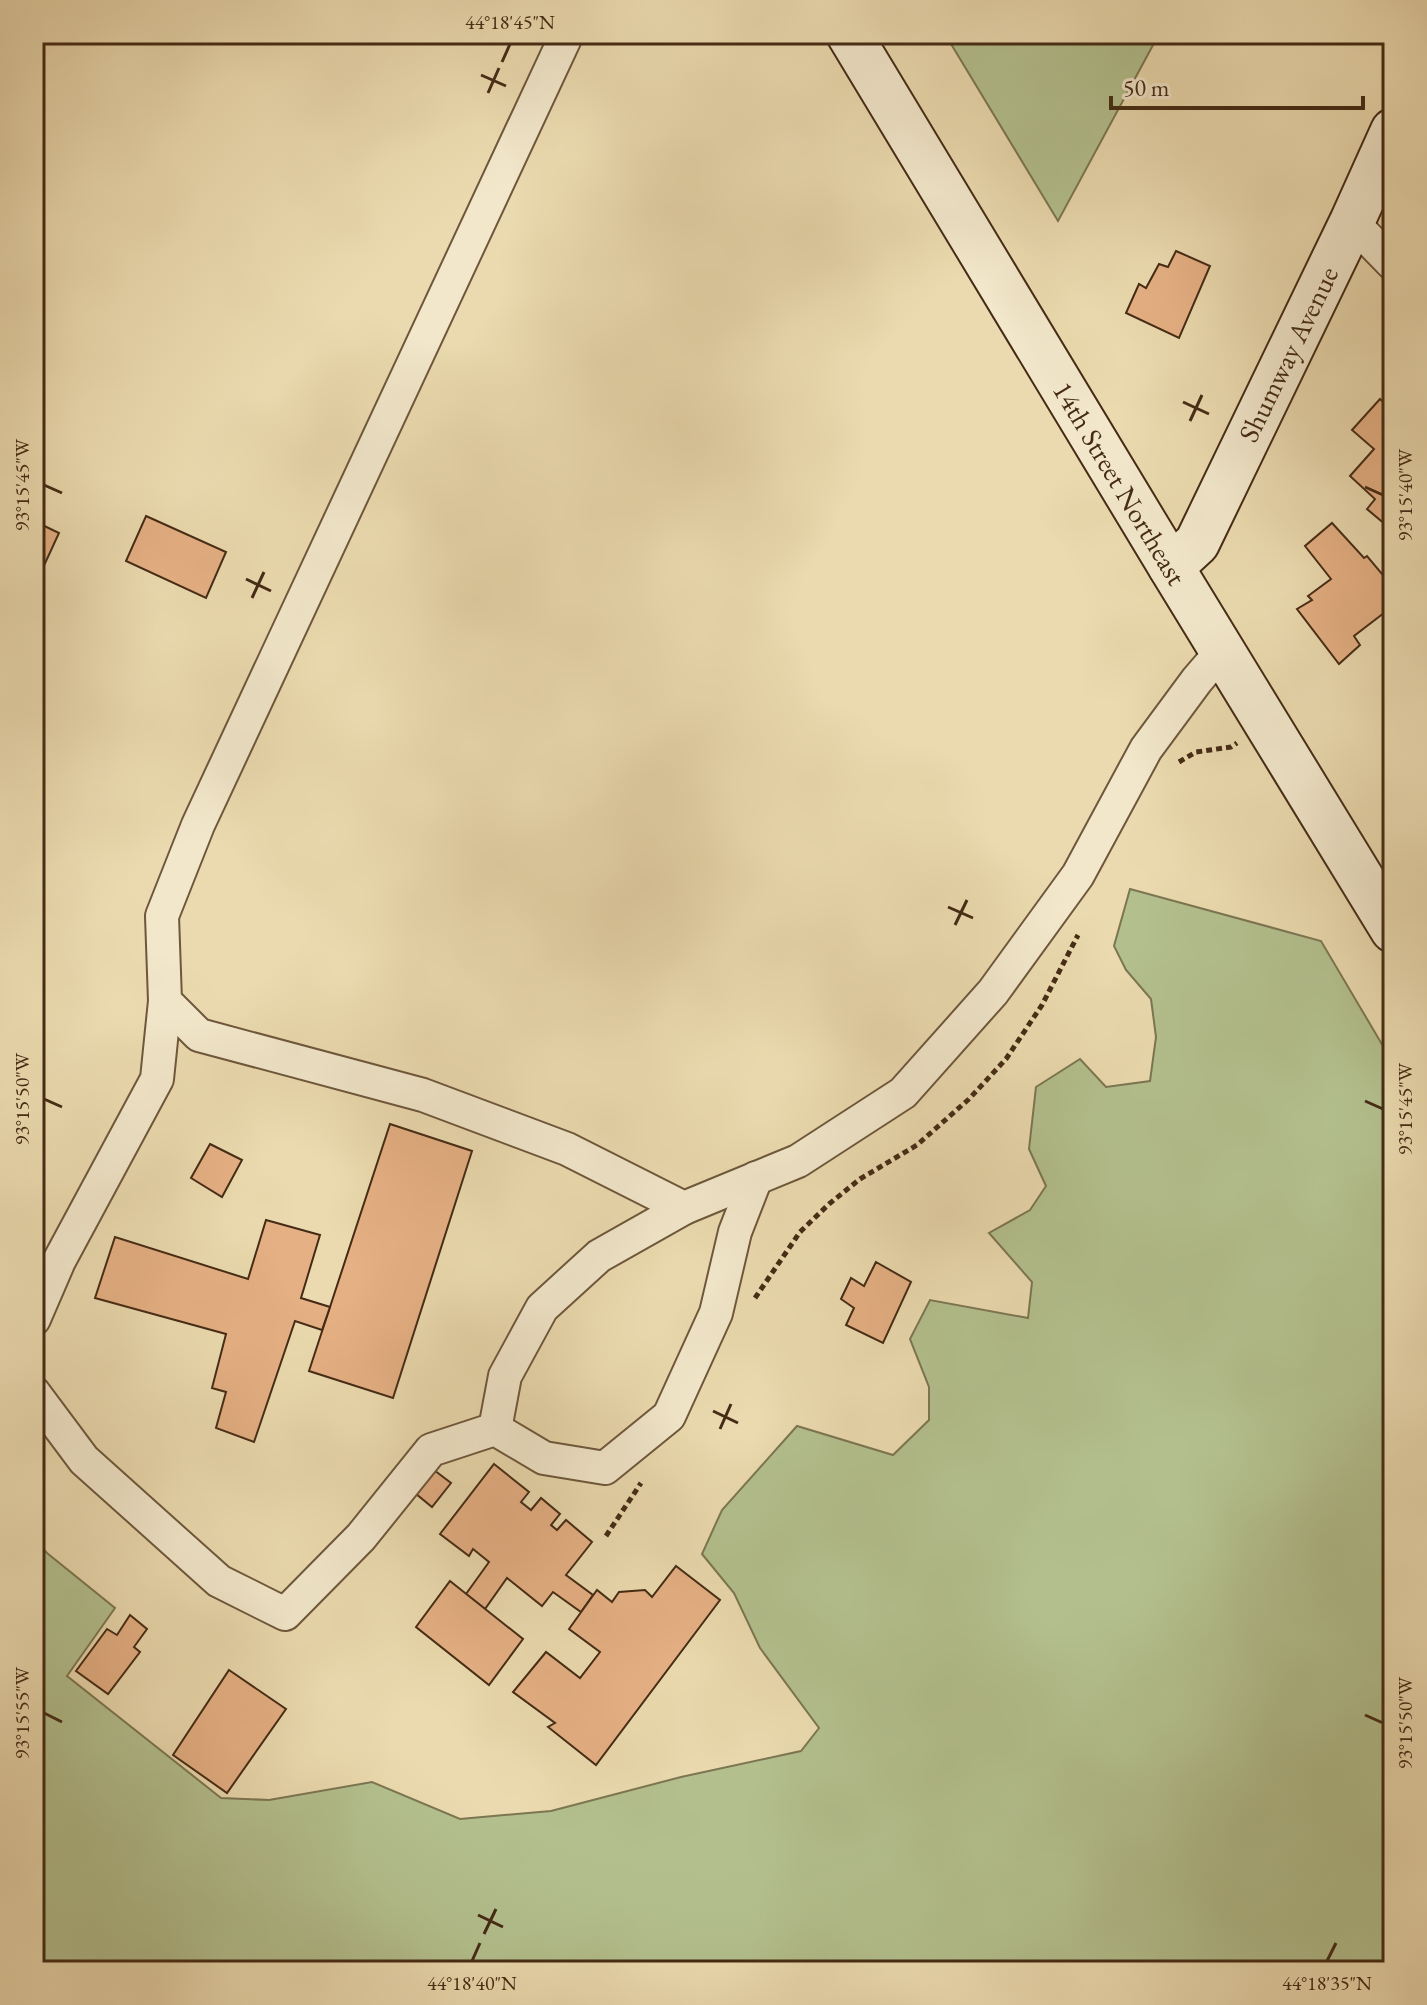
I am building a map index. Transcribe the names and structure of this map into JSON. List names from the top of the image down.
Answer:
{
  "streets": {
    "street": ["Shumway Avenue", "14th Street Northeast"]
  },
  "crossings": [
    ["Shumway Avenue", "14th Street Northeast"]
  ],
  "scale_bar": "50 m",
  "coordinates": [
    "44°18'45\"N",
    "93°15'45\"W",
    "93°15'40\"W",
    "93°15'50\"W",
    "93°15'55\"W",
    "44°18'40\"N",
    "44°18'35\"N"
  ]
}
